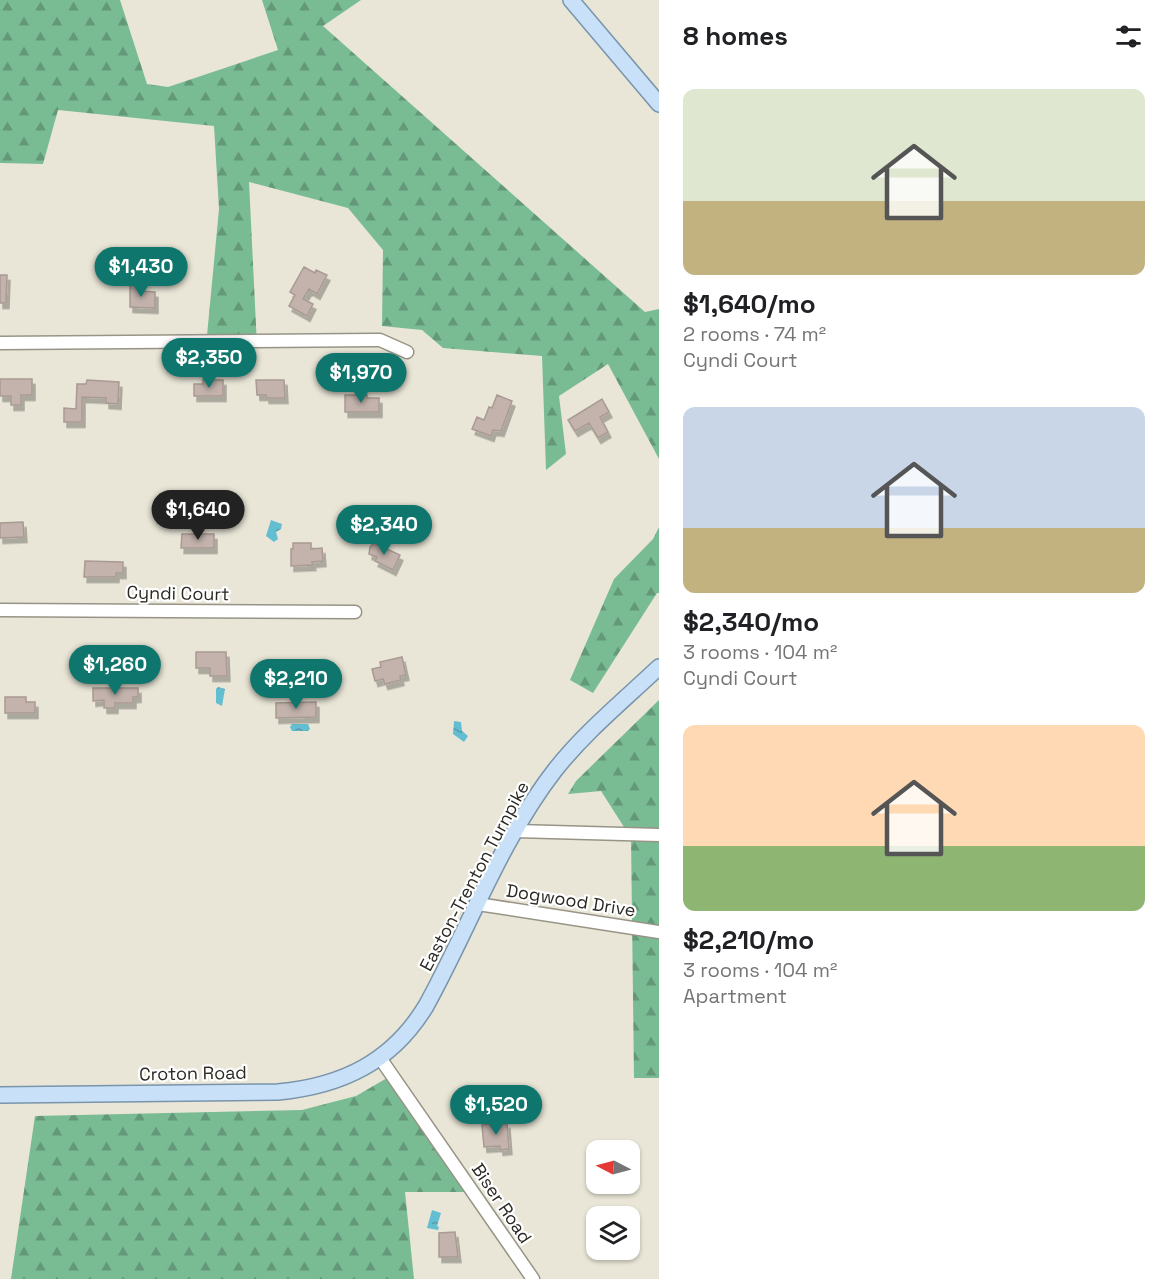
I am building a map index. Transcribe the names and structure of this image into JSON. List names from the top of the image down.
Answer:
{
  "streets": {
    "main road": ["Easton-Trenton Turnpike", "Croton Road"],
    "street": ["Cyndi Court", "Dogwood Drive", "Biser Road"]
  },
  "crossings": [
    ["Easton-Trenton Turnpike", "Dogwood Drive"],
    ["Easton-Trenton Turnpike", "Croton Road"],
    ["Easton-Trenton Turnpike", "Biser Road"],
    ["Croton Road", "Biser Road"]
  ],
  "north": "left",
  "page": {
    "heading": "8 homes",
    "list": [
      {
        "name": "$1,640/mo",
        "note": "2 rooms · 74 m² · Cyndi Court"
      },
      {
        "name": "$2,340/mo",
        "note": "3 rooms · 104 m² · Cyndi Court"
      },
      {
        "name": "$2,210/mo",
        "note": "3 rooms · 104 m² · Apartment"
      }
    ],
    "price": [
      "$1,430",
      "$2,350",
      "$1,970",
      "$1,640",
      "$2,340",
      "$1,260",
      "$2,210",
      "$1,520"
    ]
  }
}
